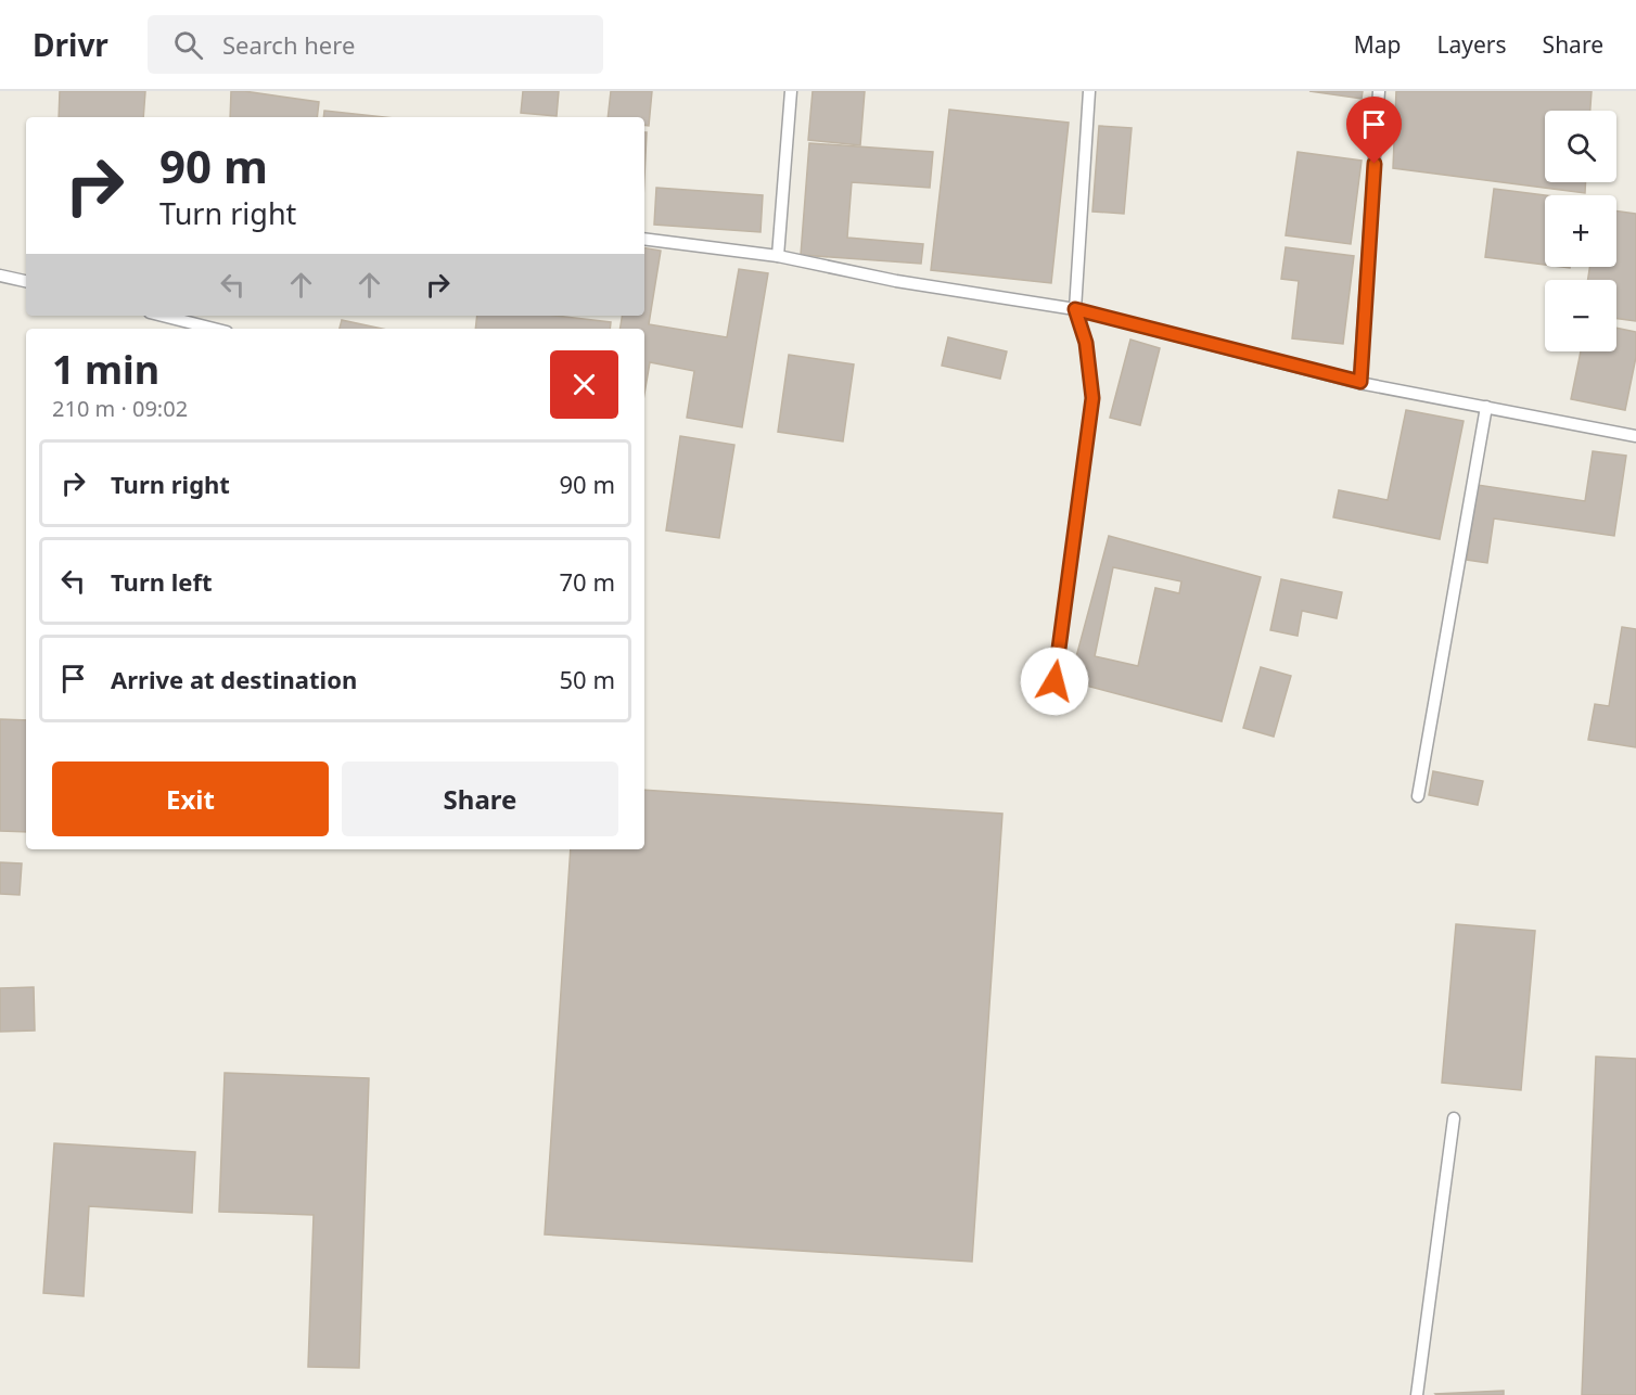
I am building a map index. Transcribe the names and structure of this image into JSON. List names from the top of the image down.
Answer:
{
  "page": {
    "header": "Drivr",
    "search": "Search here",
    "nav": ["Map", "Layers", "Share"],
    "map_buttons": ["+", "−"],
    "turn": ["90 m", "Turn right"],
    "heading": ["1 min", "210 m · 09:02"],
    "list": [
      {
        "name": "Turn right",
        "value": "90 m"
      },
      {
        "name": "Turn left",
        "value": "70 m"
      },
      {
        "name": "Arrive at destination",
        "value": "50 m"
      }
    ],
    "buttons": ["Exit", "Share"]
  }
}
